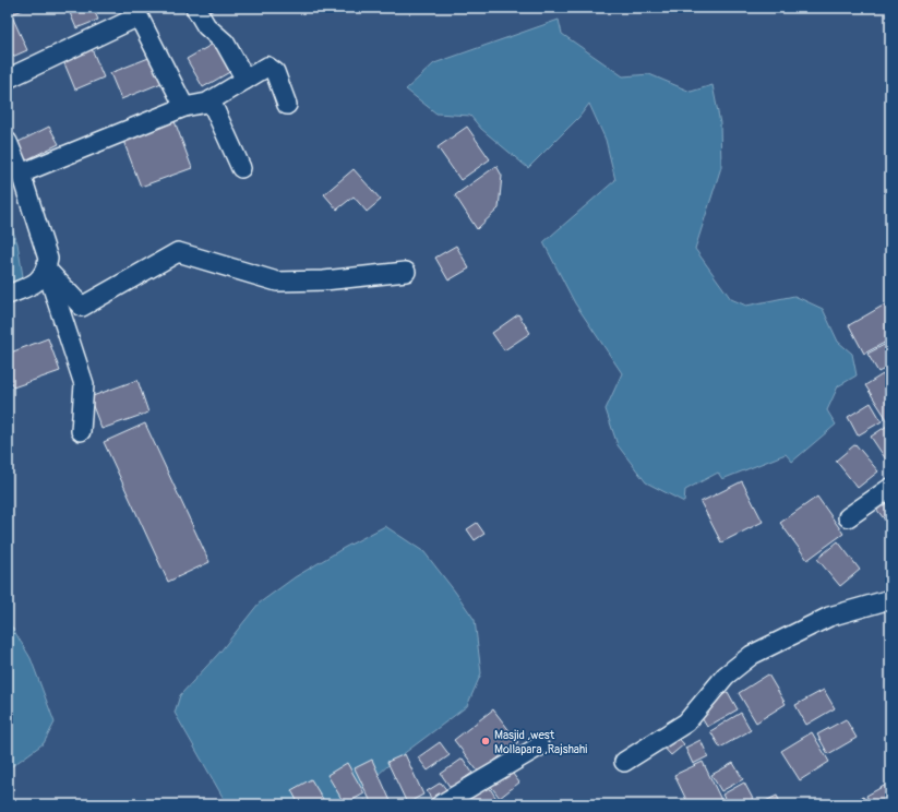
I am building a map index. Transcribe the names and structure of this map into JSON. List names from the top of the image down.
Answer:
{
  "places": ["Masjid ,west Mollapara ,Rajshahi"]
}
